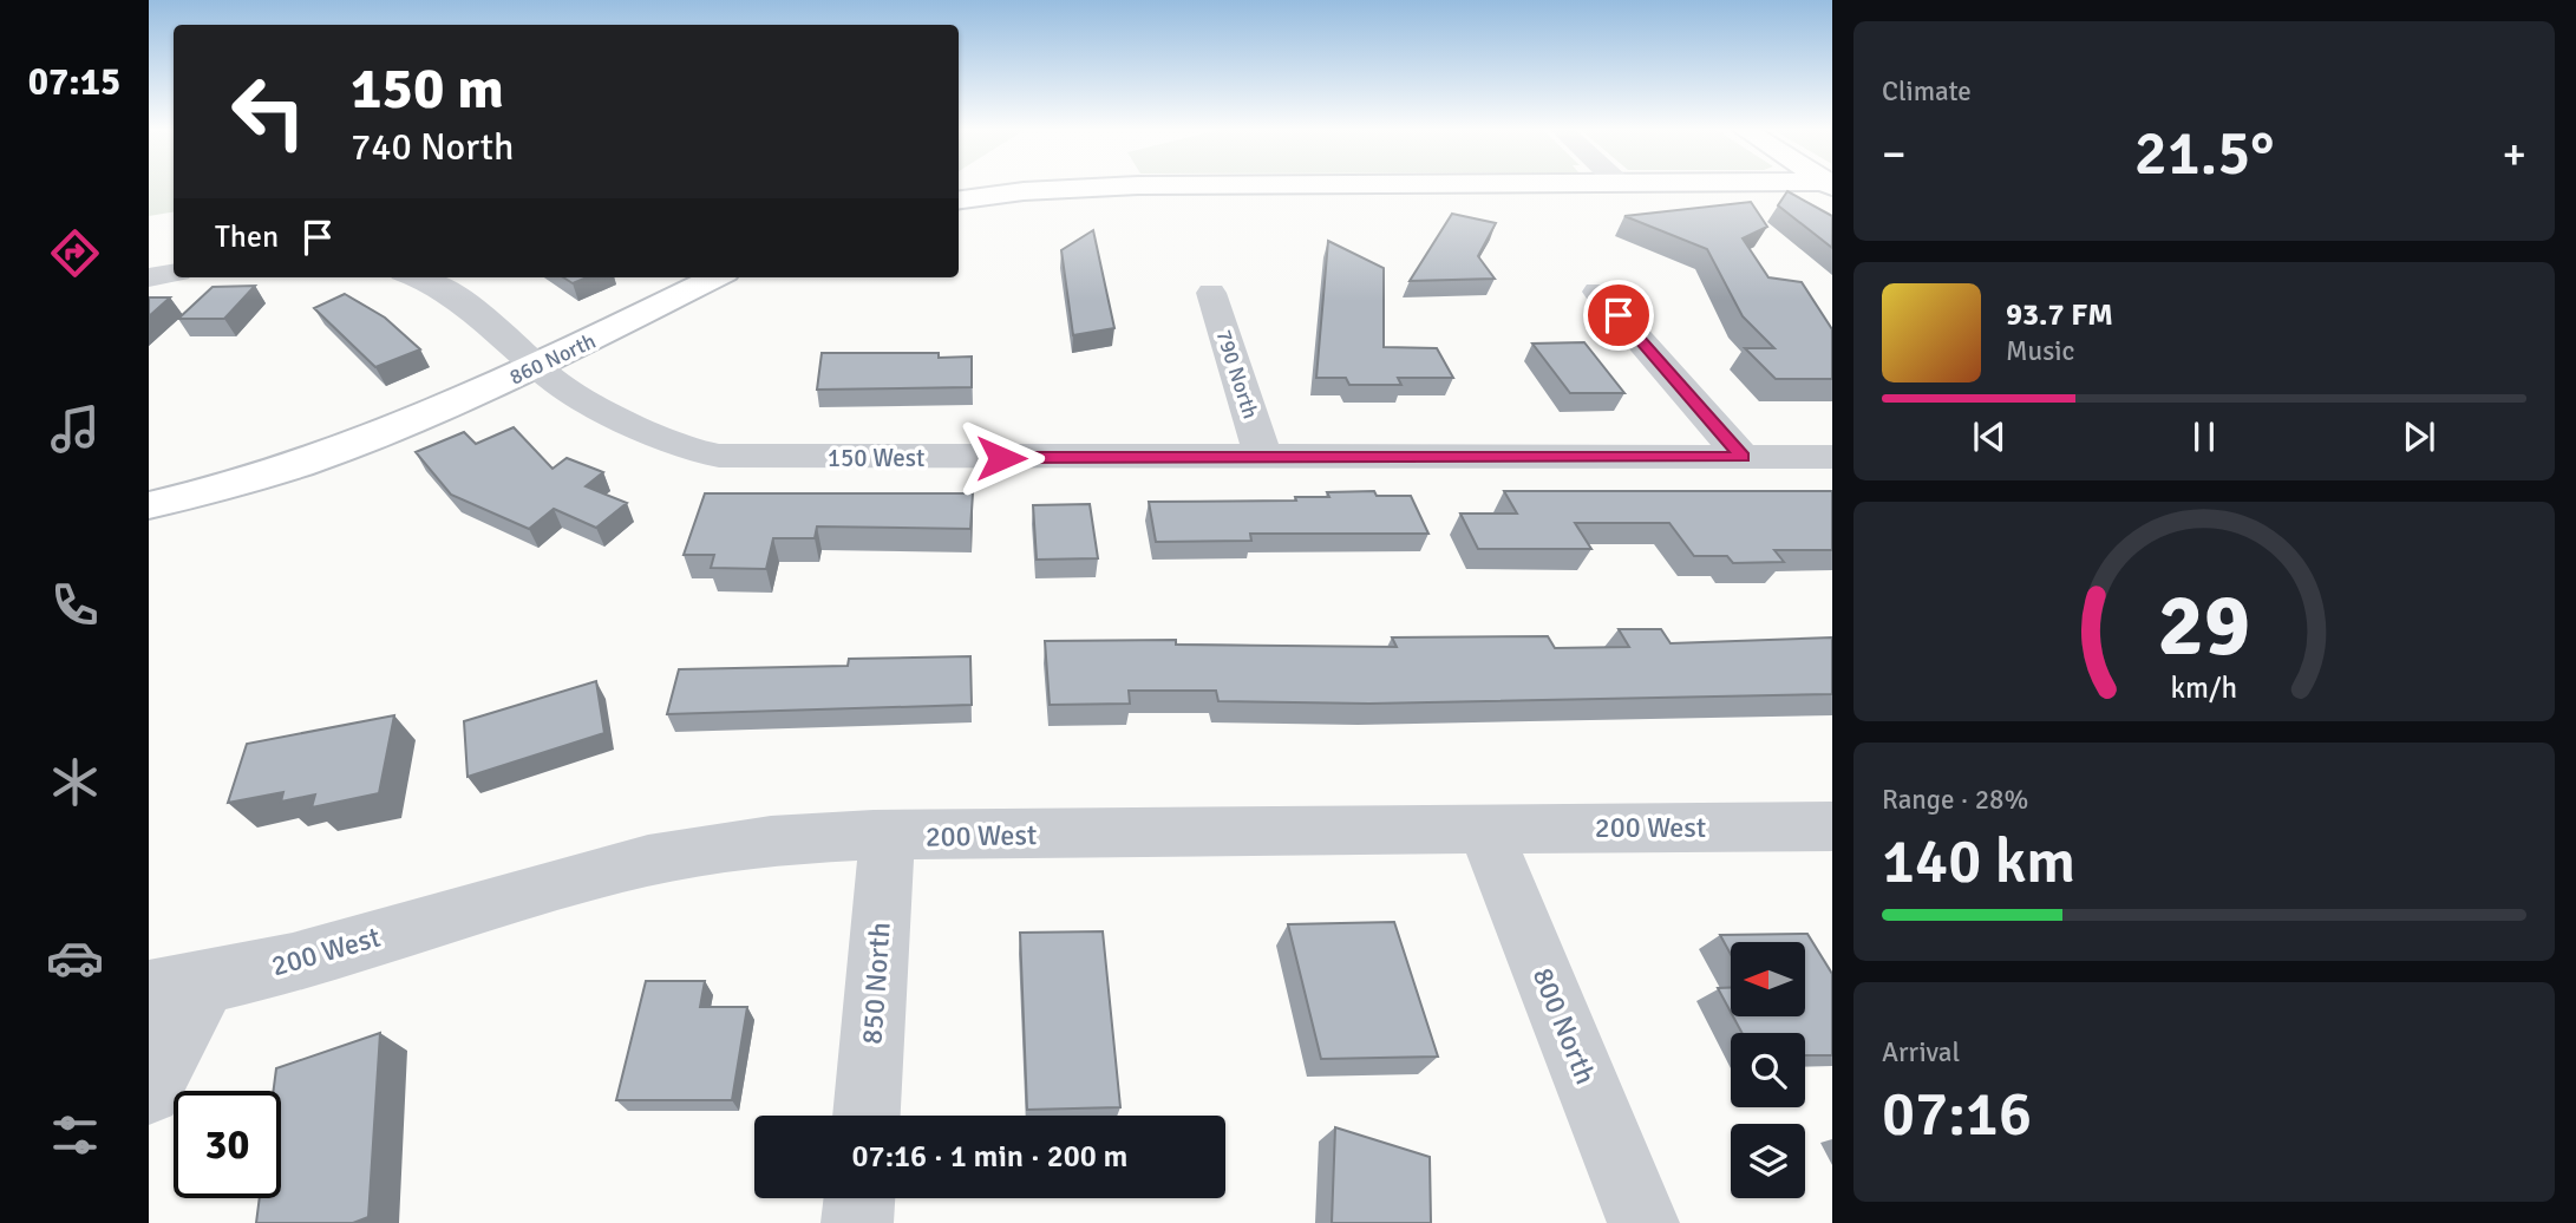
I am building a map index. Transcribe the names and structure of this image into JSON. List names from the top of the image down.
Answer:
{
  "streets": {
    "street": [
      "860 North",
      "790 North",
      "150 West",
      "200 West",
      "850 North",
      "800 North"
    ]
  },
  "crossings": [
    ["860 North", "150 West"],
    ["790 North", "150 West"],
    ["200 West", "850 North"],
    ["200 West", "800 North"]
  ],
  "north": "left",
  "page": {
    "tabs": "07:15",
    "tile": [
      "Climate",
      ["Range · 28%", "140 km"],
      ["Arrival", "07:16"]
    ],
    "turn": ["150 m", "740 North"],
    "heat": ["−", "21.5°", "+"],
    "then": "Then",
    "song": ["93.7 FM", "Music"],
    "limit": "30",
    "trip": "07:16 · 1 min · 200 m",
    "gauge": ["29", "km/h"]
  }
}
